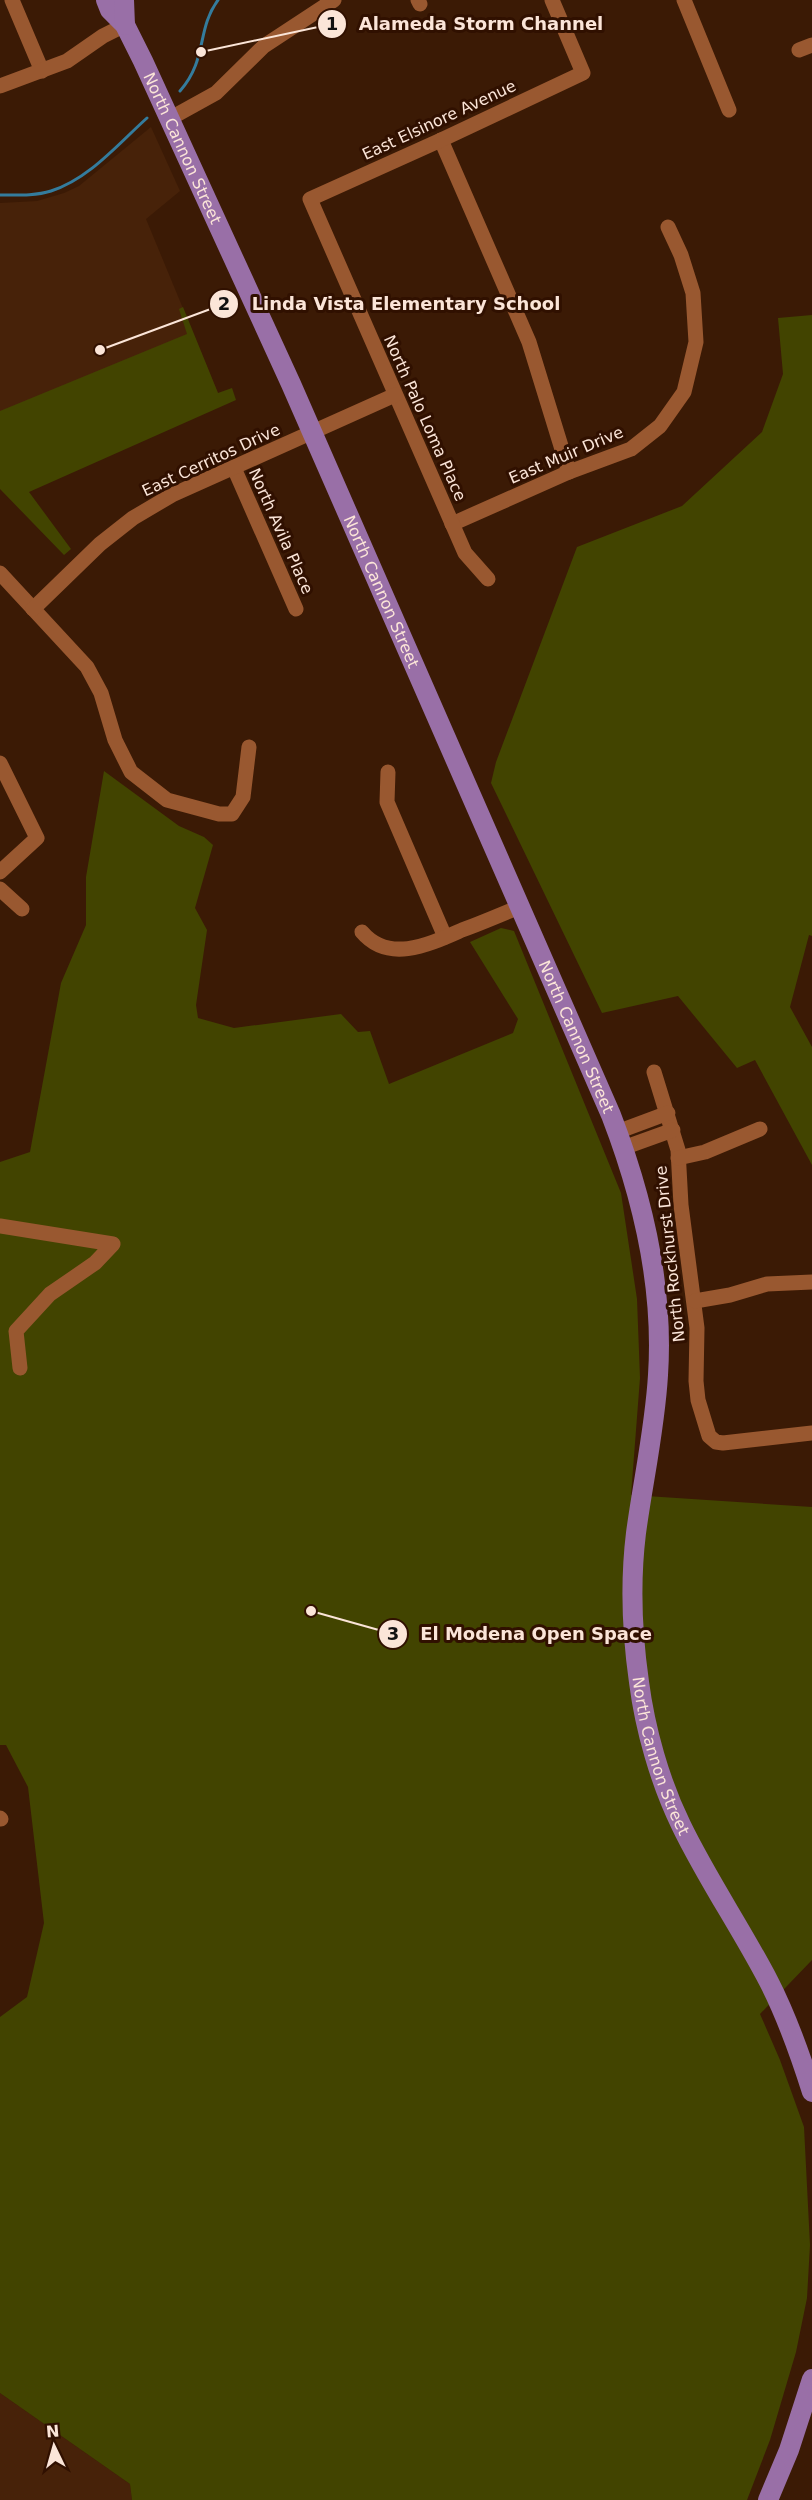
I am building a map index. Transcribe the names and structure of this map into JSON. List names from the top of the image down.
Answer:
{
  "streets": {
    "main road": ["North Cannon Street"],
    "street": [
      "East Elsinore Avenue",
      "North Palo Loma Place",
      "East Muir Drive",
      "East Cerritos Drive",
      "North Avila Place",
      "North Rockhurst Drive"
    ]
  },
  "crossings": [
    ["East Elsinore Avenue", "North Palo Loma Place"],
    ["North Cannon Street", "East Cerritos Drive"],
    ["North Palo Loma Place", "East Muir Drive"],
    ["North Palo Loma Place", "East Cerritos Drive"],
    ["East Cerritos Drive", "North Avila Place"]
  ],
  "places": ["Alameda Storm Channel", "Linda Vista Elementary School", "El Modena Open Space"],
  "north": "top"
}
